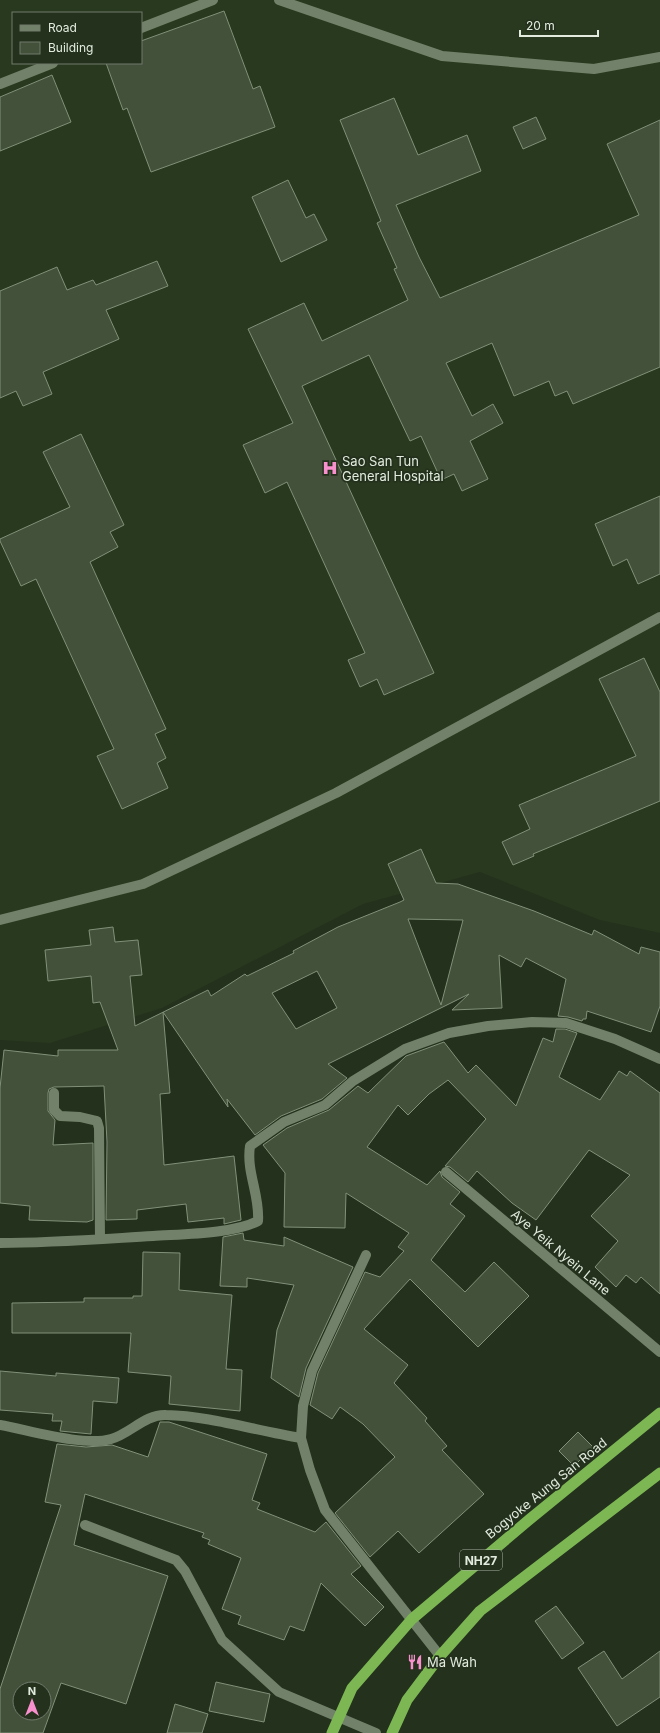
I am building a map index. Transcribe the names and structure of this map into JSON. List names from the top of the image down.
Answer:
{
  "streets": {
    "highway": ["Bogyoke Aung San Road", "NH27"],
    "street": ["Aye Yeik Nyein Lane"]
  },
  "places": {
    "hospital": ["Sao San Tun General Hospital"],
    "restaurant": ["Ma Wah"]
  },
  "legend": ["Road", "Building"],
  "scale_bar": "20 m",
  "north": "top"
}
